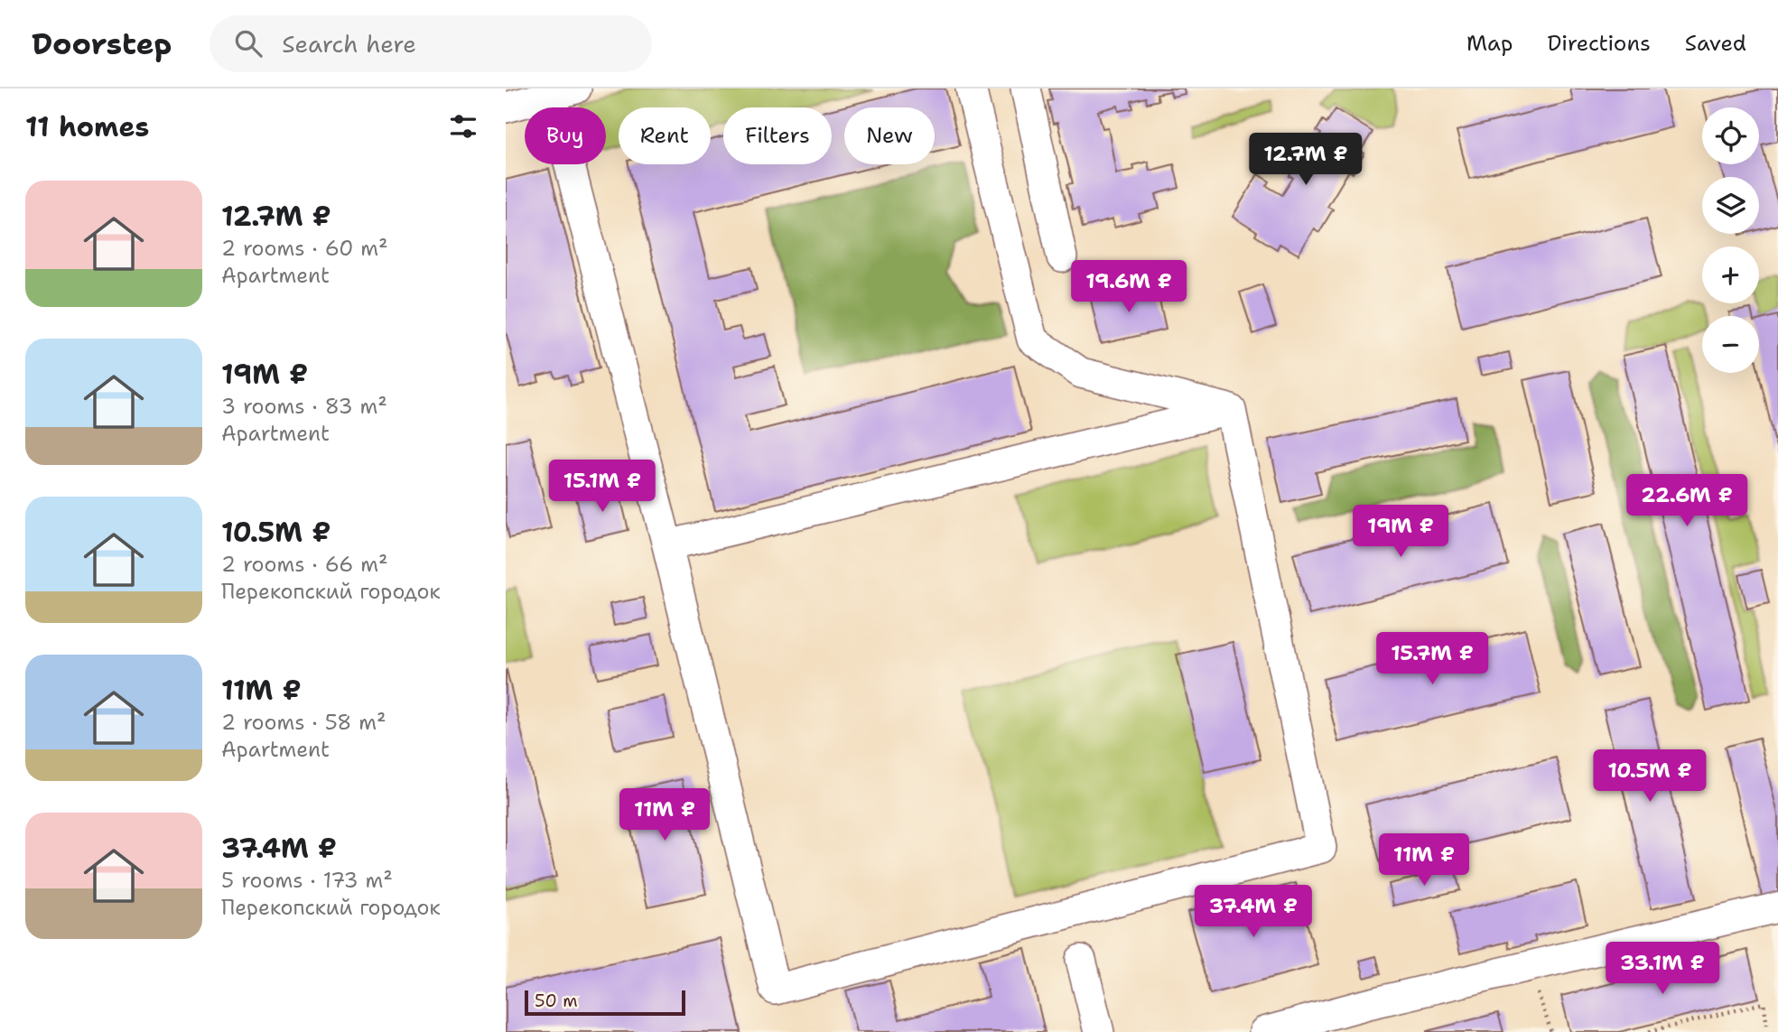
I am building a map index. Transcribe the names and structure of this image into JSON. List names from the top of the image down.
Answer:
{
  "scale_bar": "50 m",
  "page": {
    "header": "Doorstep",
    "search": "Search here",
    "nav": ["Map", "Directions", "Saved"],
    "heading": "11 homes",
    "map_buttons": ["+", "−"],
    "chip": [
      "Buy",
      "Rent",
      "Filters",
      "New"
    ],
    "price": [
      "12.7M ₽",
      "19.6M ₽",
      "15.1M ₽",
      "22.6M ₽",
      "19M ₽",
      "15.7M ₽",
      "10.5M ₽",
      "11M ₽",
      "11M ₽",
      "37.4M ₽",
      "33.1M ₽"
    ],
    "list": [
      {
        "name": "12.7M ₽",
        "note": "2 rooms · 60 m² · Apartment"
      },
      {
        "name": "19M ₽",
        "note": "3 rooms · 83 m² · Apartment"
      },
      {
        "name": "10.5M ₽",
        "note": "2 rooms · 66 m² · Перекопский городок"
      },
      {
        "name": "11M ₽",
        "note": "2 rooms · 58 m² · Apartment"
      },
      {
        "name": "37.4M ₽",
        "note": "5 rooms · 173 m² · Перекопский городок"
      }
    ],
    "scale": "50 m"
  }
}
